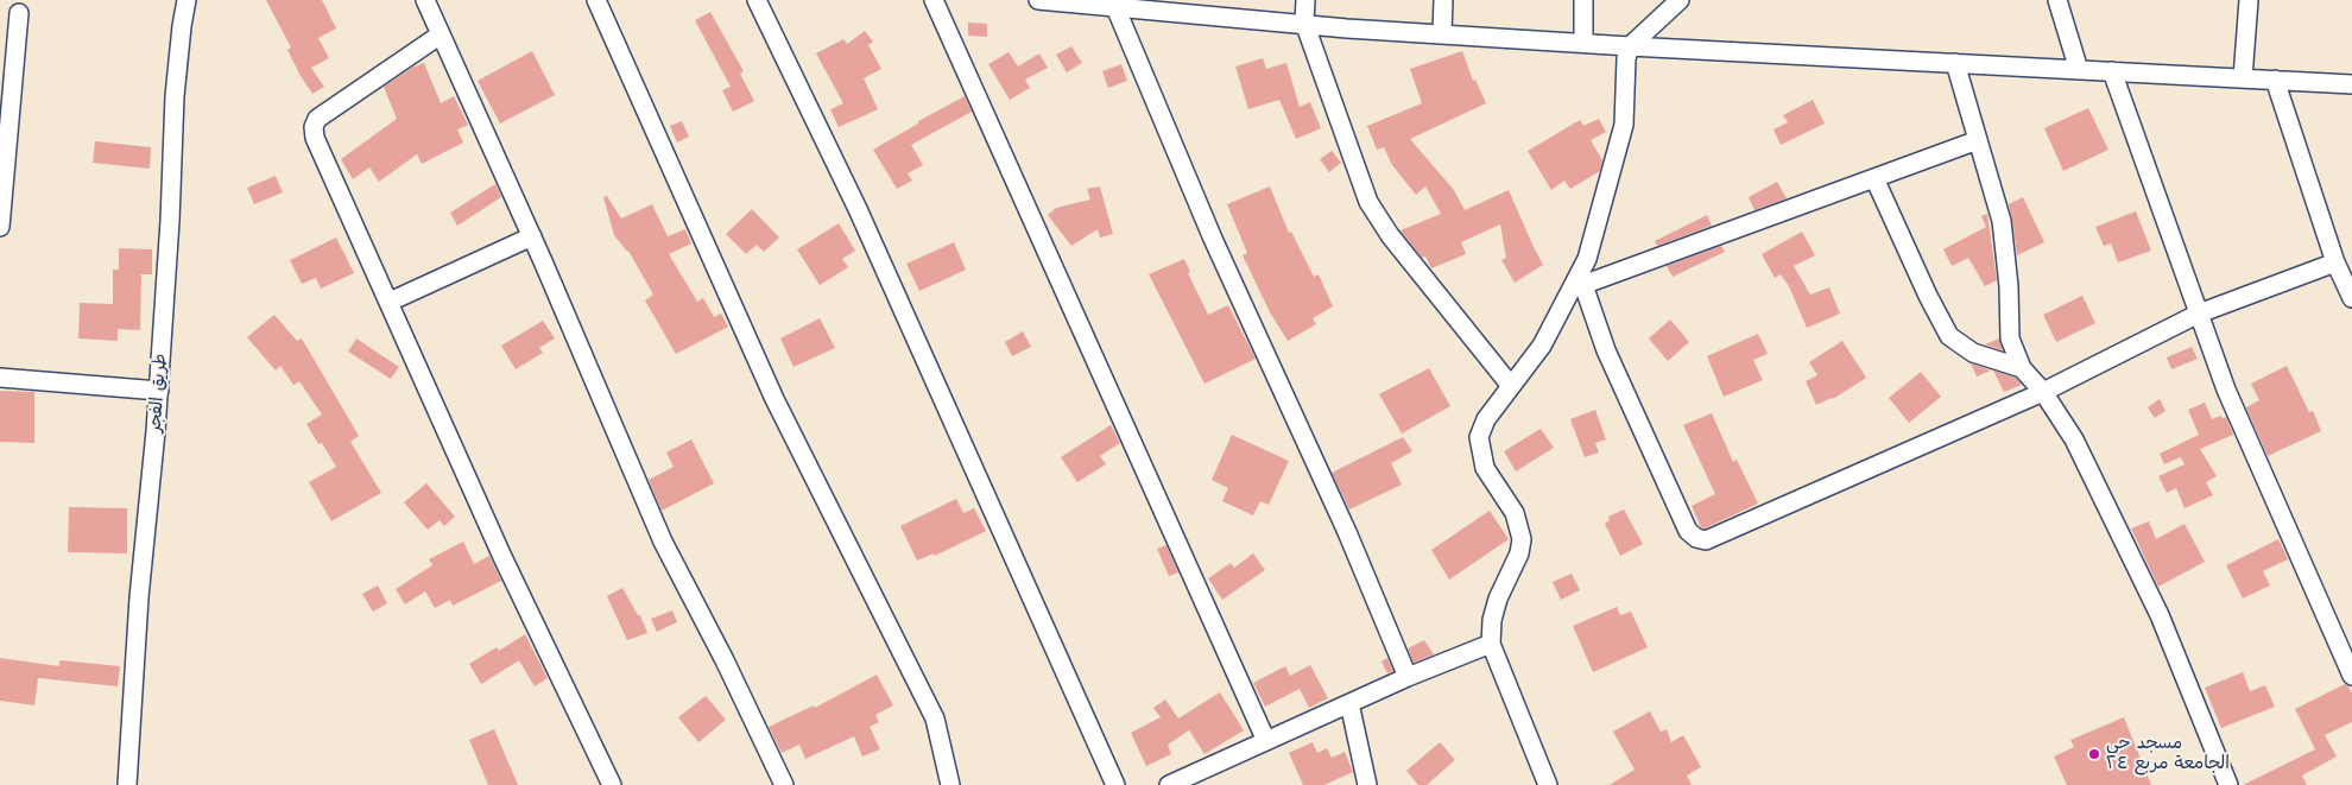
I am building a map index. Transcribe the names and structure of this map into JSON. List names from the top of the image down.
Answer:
{
  "streets": {
    "street": ["طريق الفجر"]
  },
  "places": ["مسجد حي الجامعة مربع ٢٤"]
}
